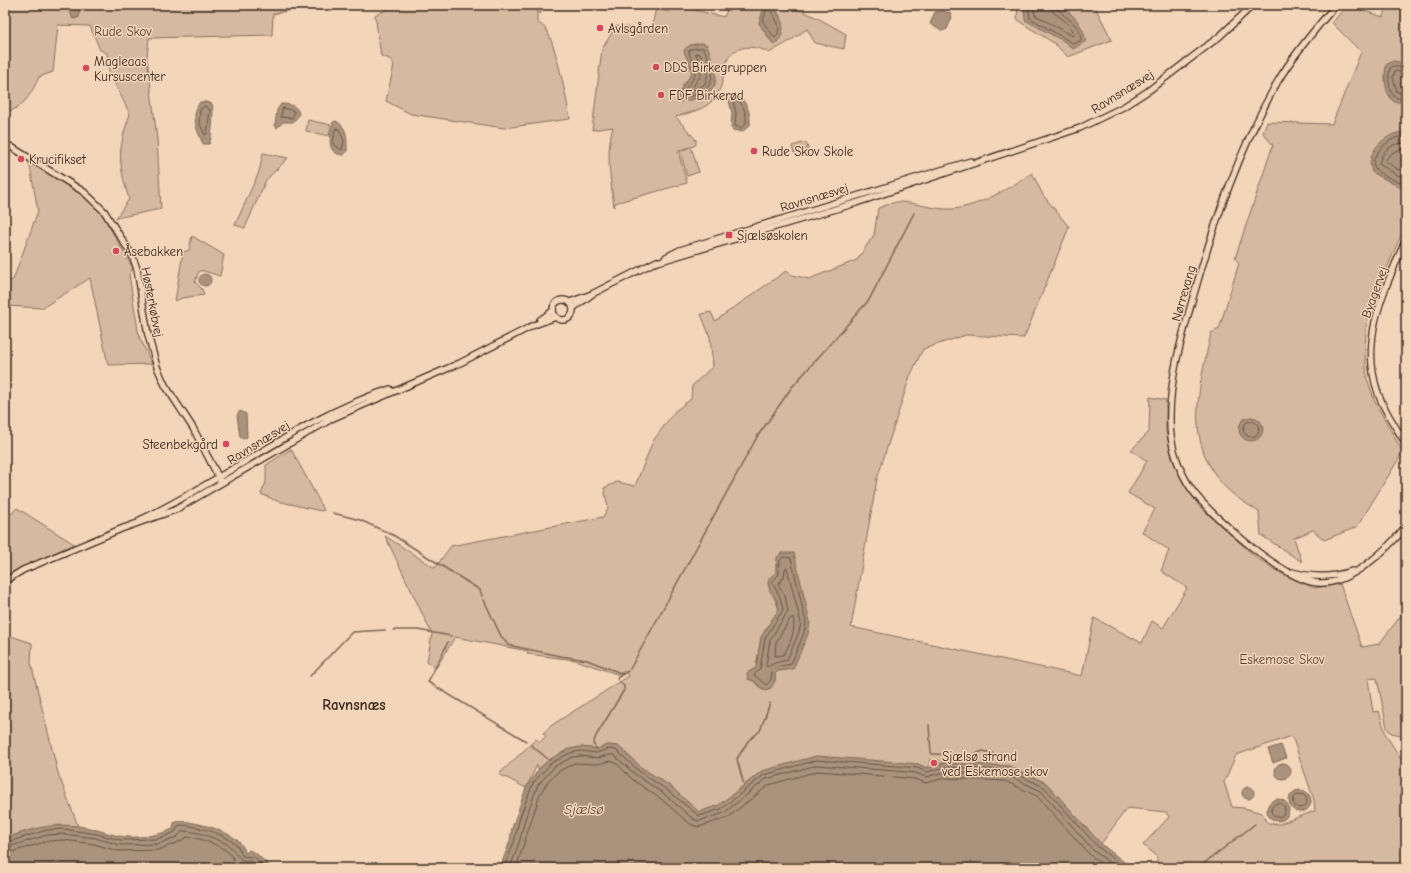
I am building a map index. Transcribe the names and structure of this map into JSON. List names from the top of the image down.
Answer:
{
  "streets": {
    "street": [
      "Ravnsnæsvej",
      "Byagervej",
      "Nørrevang",
      "Høsterkøbvej"
    ]
  },
  "crossings": [
    ["Ravnsnæsvej", "Høsterkøbvej"]
  ],
  "districts": ["Ravnsnæs"],
  "water": ["Sjælsø"],
  "parks": ["Rude Skov", "Eskemose Skov"],
  "places": {
    "other": [
      "Avlsgården",
      "DDS Birkegruppen",
      "Magleaas Kursuscenter",
      "FDF Birkerød",
      "Rude Skov Skole",
      "Krucifikset",
      "Åsebakken",
      "Steenbekgård",
      "Sjælsø strand ved Eskemose skov"
    ],
    "transit": ["Sjælsøskolen"]
  }
}
